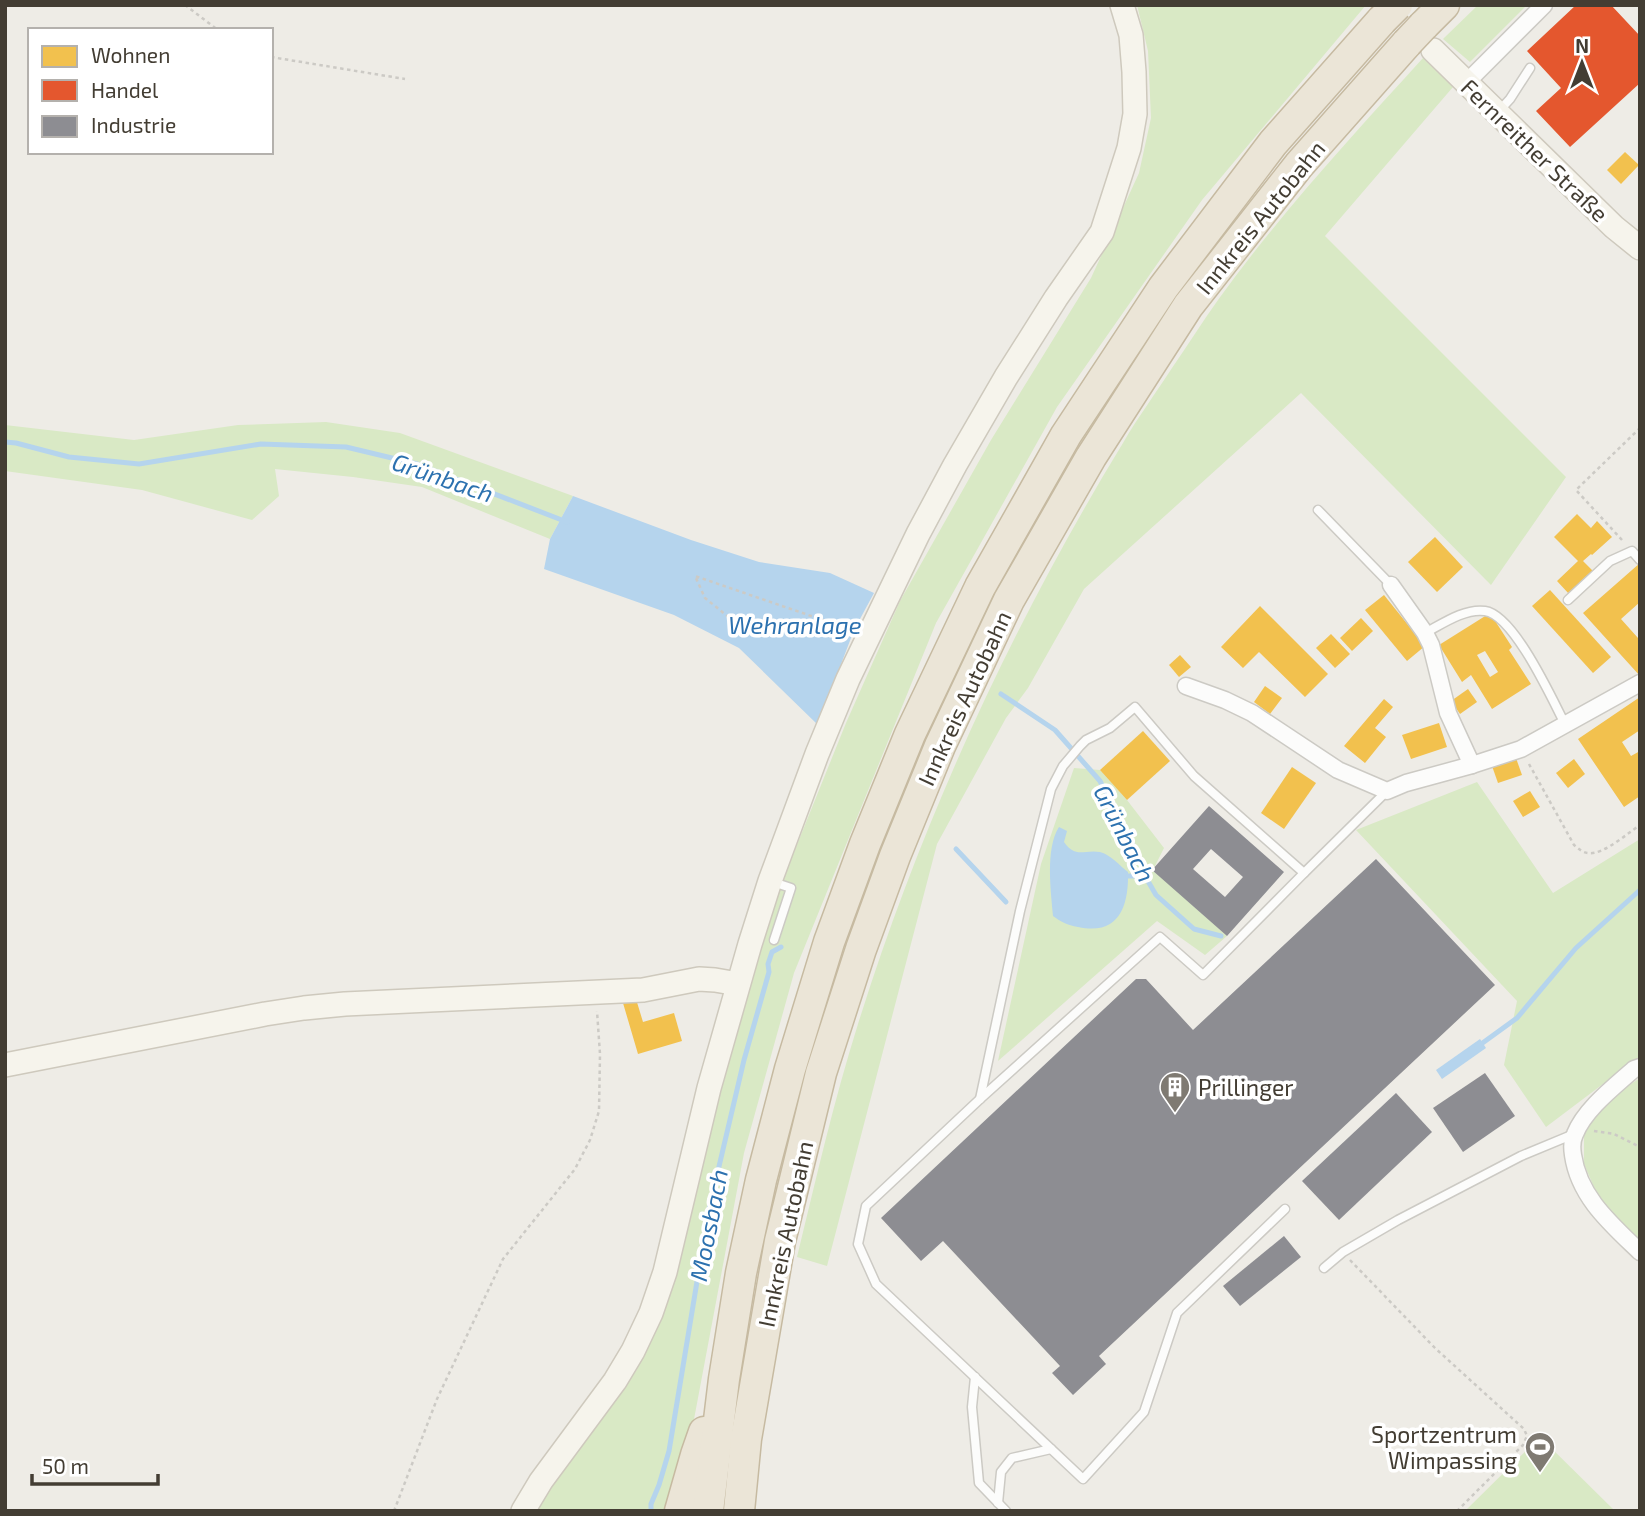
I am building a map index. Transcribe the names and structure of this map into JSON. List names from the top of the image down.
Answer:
{
  "streets": {
    "highway": ["Innkreis Autobahn"],
    "street": ["Fernreither Straße"]
  },
  "crossings": [
    ["Fernreither Straße", "Innkreis Autobahn"]
  ],
  "water": ["Grünbach", "Wehranlage", "Moosbach"],
  "places": {
    "building": ["Prillinger"],
    "sports": ["Sportzentrum Wimpassing"]
  },
  "legend": ["Wohnen", "Handel", "Industrie"],
  "scale_bar": "50 m",
  "north": "top"
}
